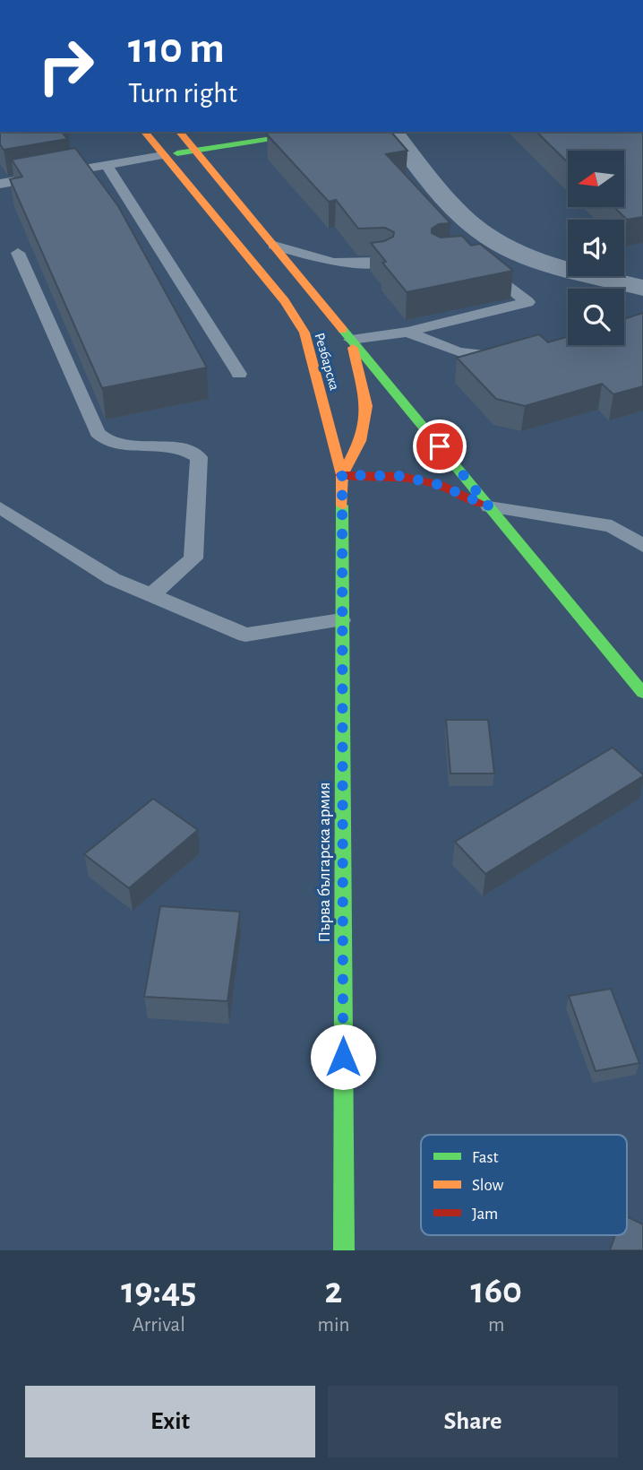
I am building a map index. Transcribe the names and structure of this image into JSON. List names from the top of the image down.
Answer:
{
  "streets": {
    "street": ["Резбарска", "Първа българска армия"]
  },
  "crossings": [
    ["Резбарска", "Първа българска армия"]
  ],
  "legend": ["Fast", "Slow", "Jam"],
  "north": "left",
  "page": {
    "turn": ["110 m", "Turn right"],
    "eta": [
      "19:45",
      "Arrival",
      "2",
      "min",
      "160",
      "m"
    ],
    "buttons": ["Exit", "Share"]
  }
}
